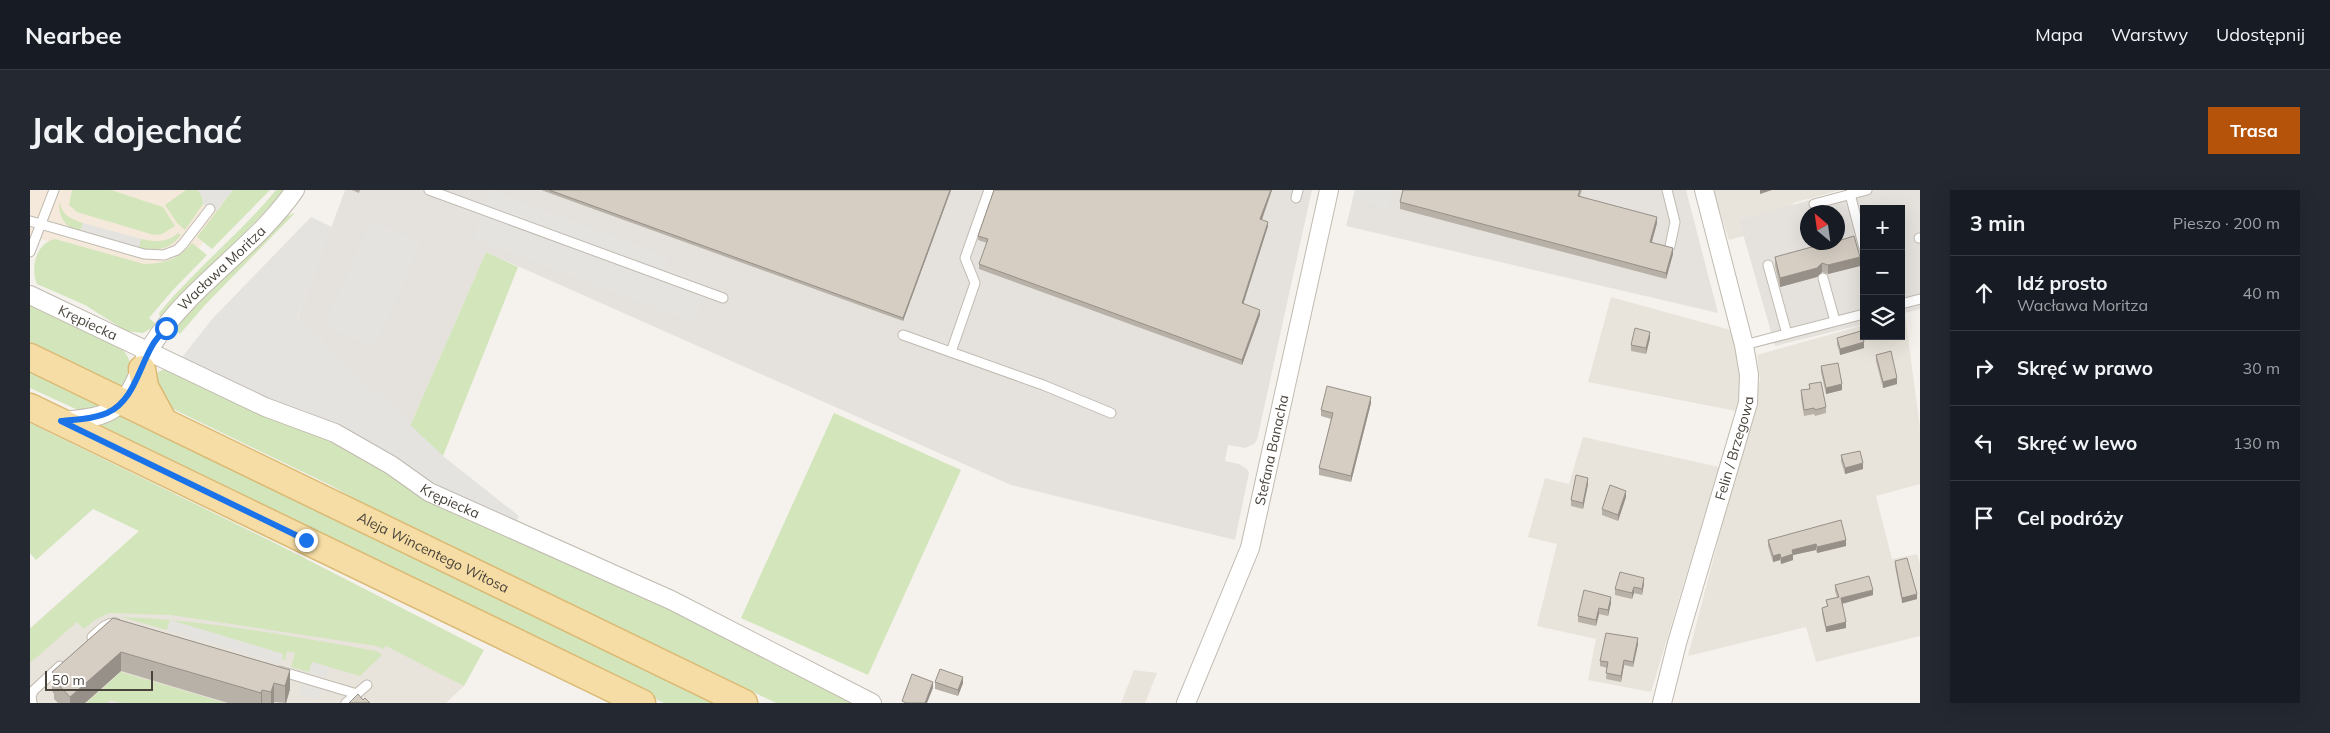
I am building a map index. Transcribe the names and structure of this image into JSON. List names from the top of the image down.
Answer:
{
  "streets": {
    "main road": ["Aleja Wincentego Witosa"],
    "street": [
      "Wacława Moritza",
      "Krępiecka",
      "Felin / Brzegowa",
      "Stefana Banacha"
    ]
  },
  "crossings": [
    ["Wacława Moritza", "Krępiecka"],
    ["Wacława Moritza", "Aleja Wincentego Witosa"]
  ],
  "scale_bar": "50 m",
  "north": "top left",
  "page": {
    "header": "Nearbee",
    "nav": ["Mapa", "Warstwy", "Udostępnij"],
    "buttons": "Trasa",
    "title": "Jak dojechać",
    "heading": ["3 min", "Pieszo · 200 m"],
    "map_buttons": ["+", "−"],
    "list": [
      ["Idź prosto", "Wacława Moritza", "40 m"],
      ["Skręć w prawo", "30 m"],
      ["Skręć w lewo", "130 m"],
      "Cel podróży"
    ],
    "scale": "50 m"
  }
}
